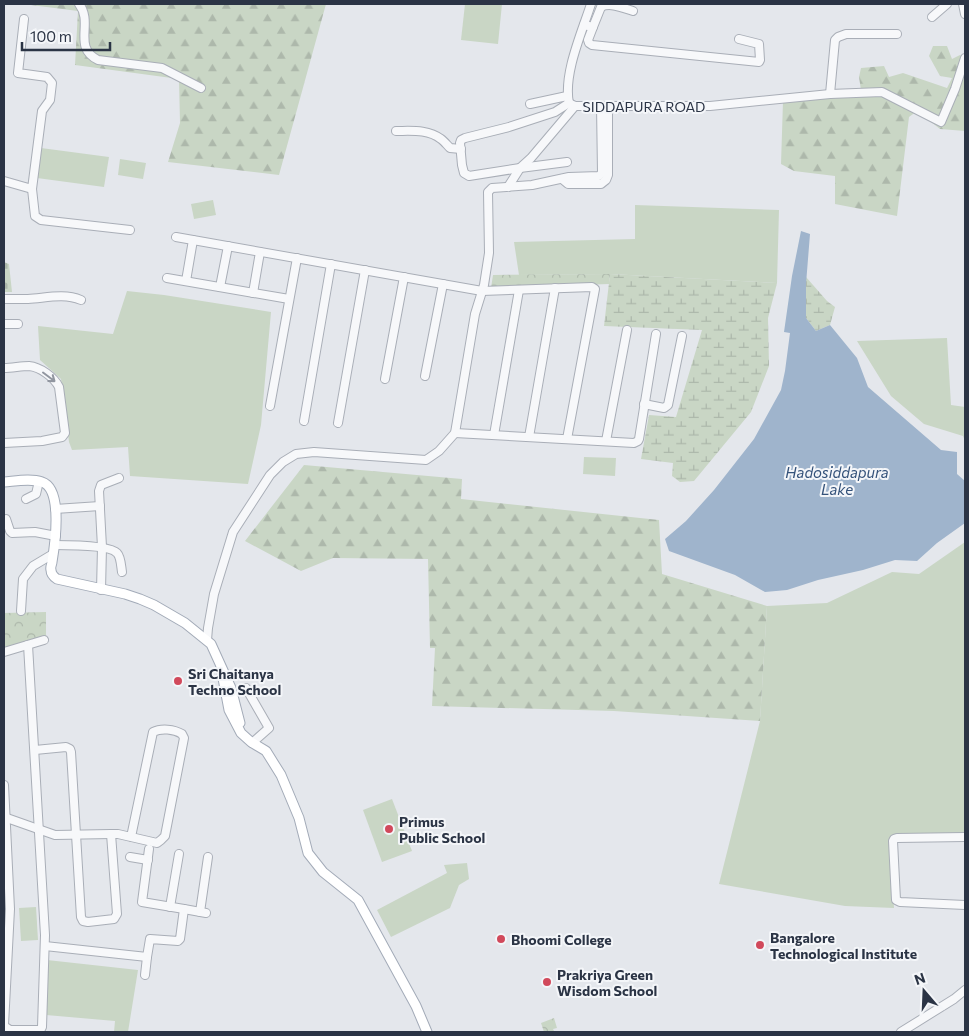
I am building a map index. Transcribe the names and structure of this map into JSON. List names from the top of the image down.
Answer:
{
  "streets": {
    "street": ["SIDDAPURA ROAD"]
  },
  "water": ["Hadosiddapura Lake"],
  "places": [
    "Sri Chaitanya Techno School",
    "Primus Public School",
    "Bhoomi College",
    "Bangalore Technological Institute",
    "Prakriya Green Wisdom School"
  ],
  "scale_bar": "100 m",
  "north": "top"
}
